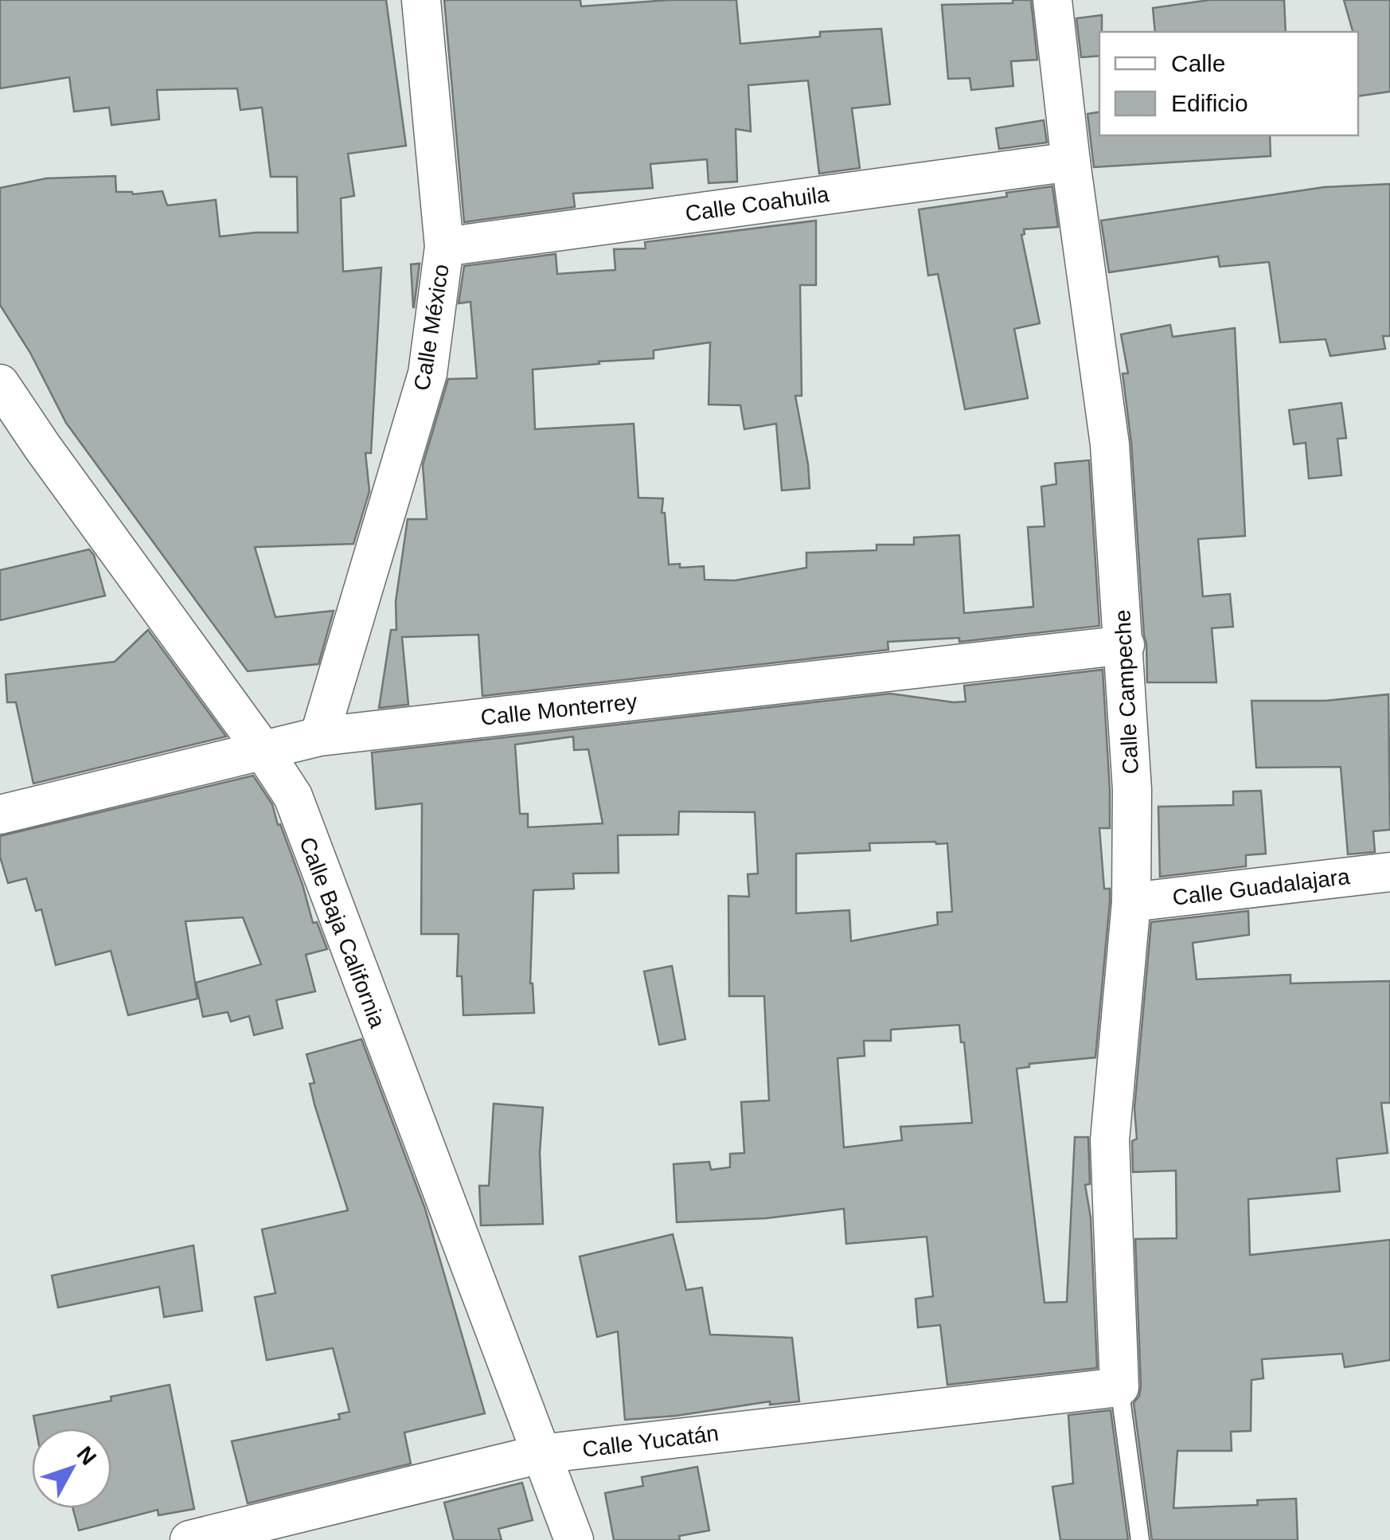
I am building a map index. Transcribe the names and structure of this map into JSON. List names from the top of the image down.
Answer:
{
  "streets": {
    "street": [
      "Calle Coahuila",
      "Calle México",
      "Calle Campeche",
      "Calle Monterrey",
      "Calle Guadalajara",
      "Calle Baja California",
      "Calle Yucatán"
    ]
  },
  "crossings": [
    ["Calle Coahuila", "Calle México"],
    ["Calle Coahuila", "Calle Campeche"],
    ["Calle México", "Calle Monterrey"],
    ["Calle Campeche", "Calle Monterrey"],
    ["Calle Campeche", "Calle Guadalajara"],
    ["Calle Campeche", "Calle Yucatán"],
    ["Calle Monterrey", "Calle Baja California"],
    ["Calle Baja California", "Calle Yucatán"]
  ],
  "legend": ["Calle", "Edificio"],
  "north": "top right"
}
